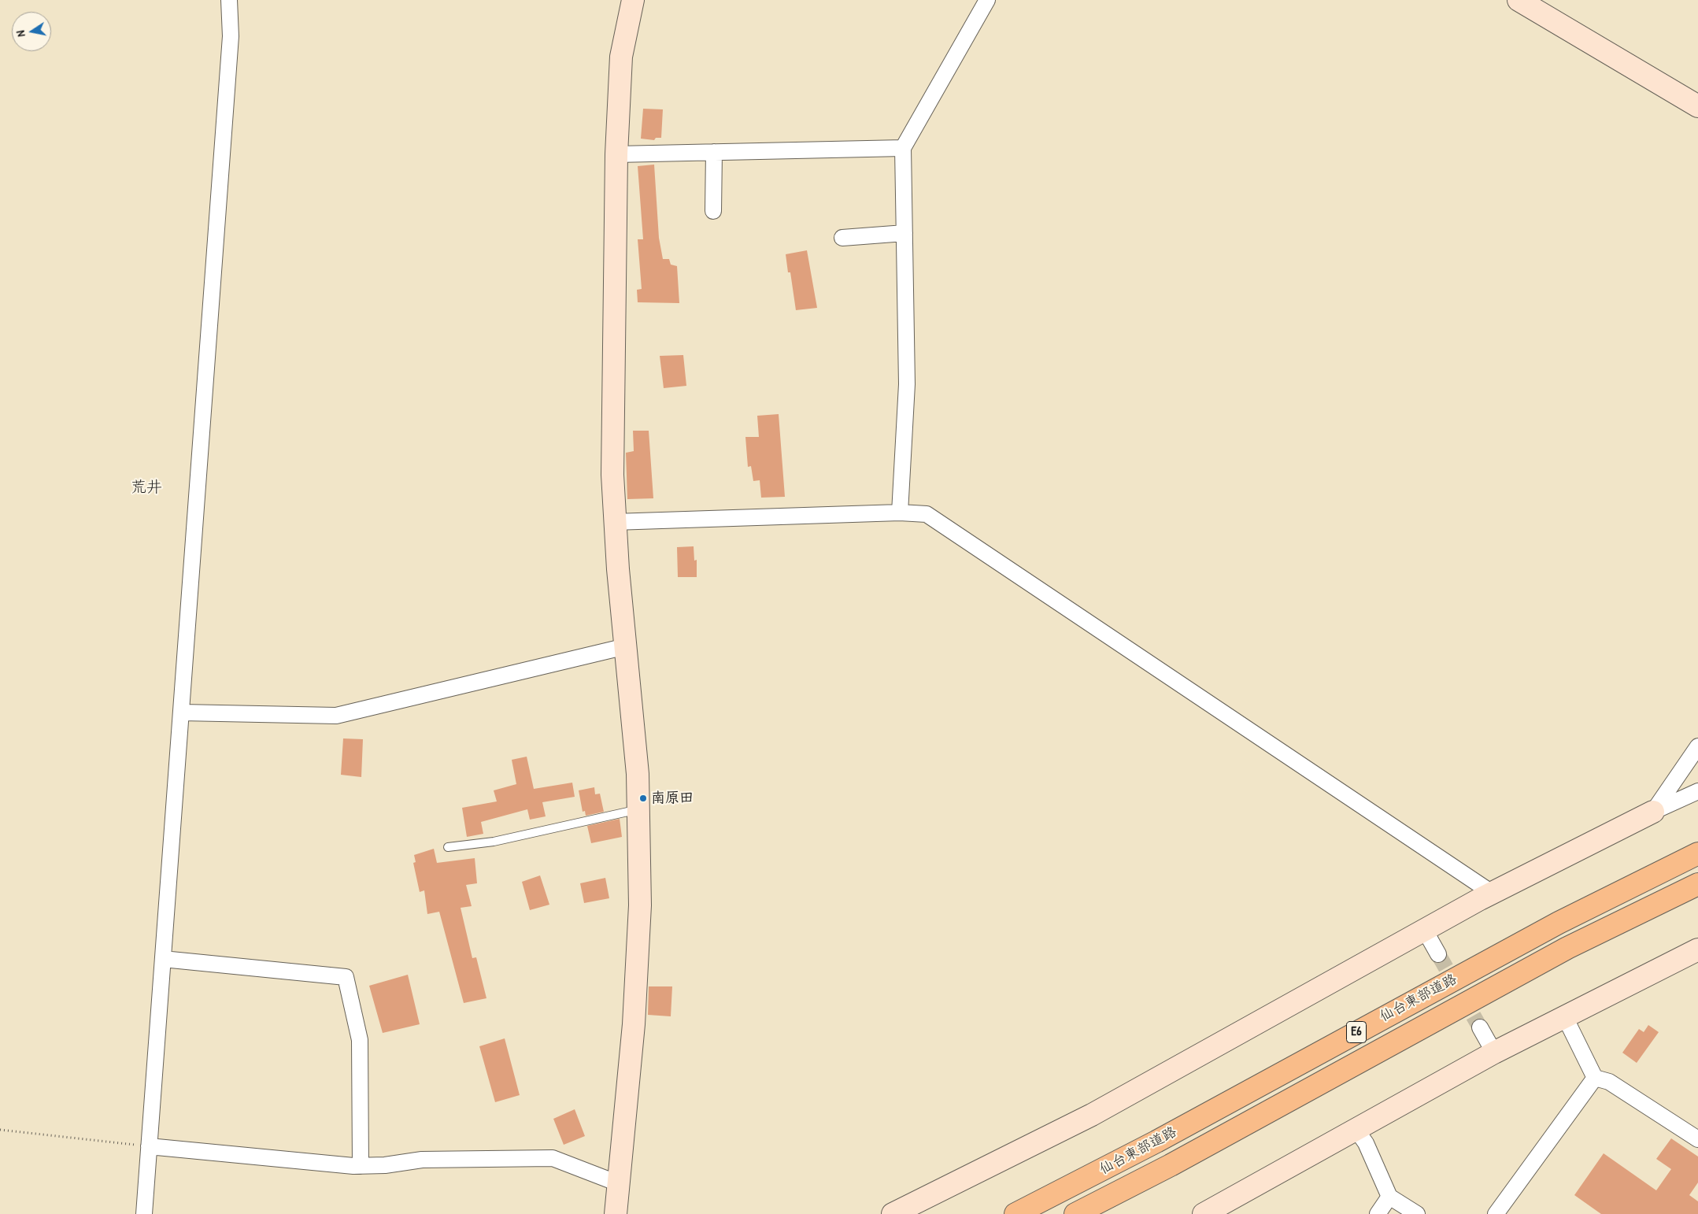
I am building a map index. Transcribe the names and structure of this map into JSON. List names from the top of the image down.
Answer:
{
  "streets": {
    "highway": ["仙台東部道路", "E6"]
  },
  "districts": ["荒井"],
  "places": ["南原田"],
  "north": "left"
}
